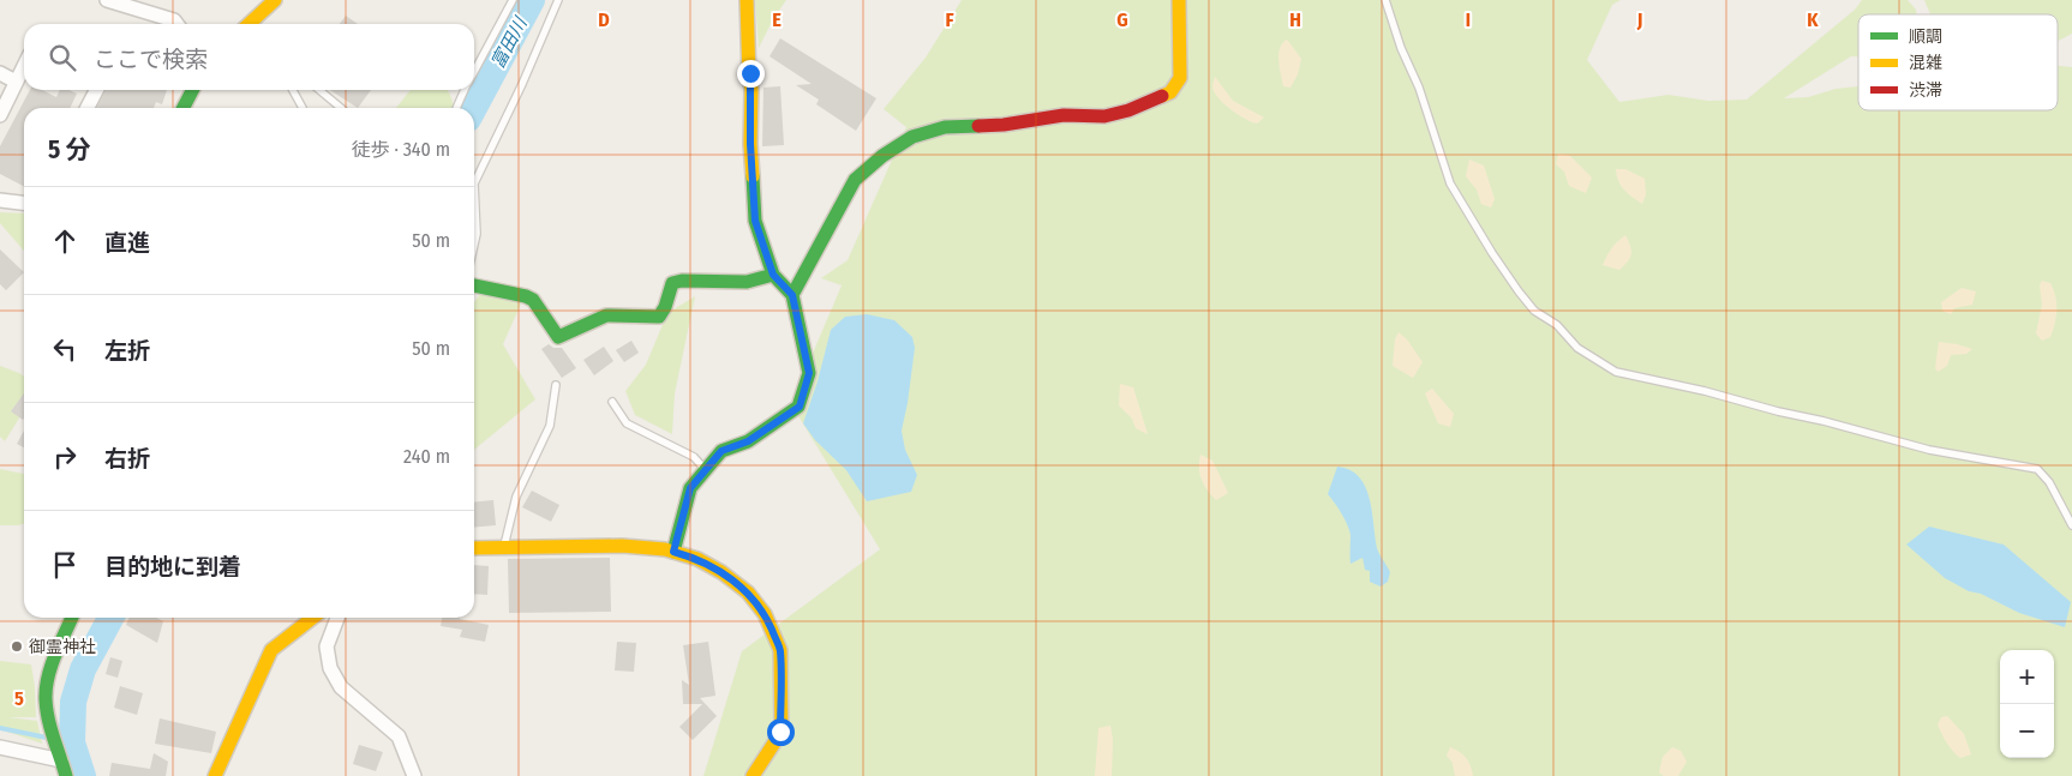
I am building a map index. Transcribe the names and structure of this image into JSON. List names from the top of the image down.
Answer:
{
  "water": ["富田川"],
  "places": ["御霊神社"],
  "legend": ["順調", "混雑", "渋滞"],
  "page": {
    "search": "ここで検索",
    "heading": ["5 分", "徒歩 · 340 m"],
    "list": [
      ["直進", "50 m"],
      ["左折", "50 m"],
      ["右折", "240 m"],
      "目的地に到着"
    ],
    "map_buttons": ["+", "−"]
  },
  "grid": {
    "columns": [
      "D",
      "E",
      "F",
      "G",
      "H",
      "I",
      "J",
      "K"
    ],
    "rows": ["5"]
  }
}
